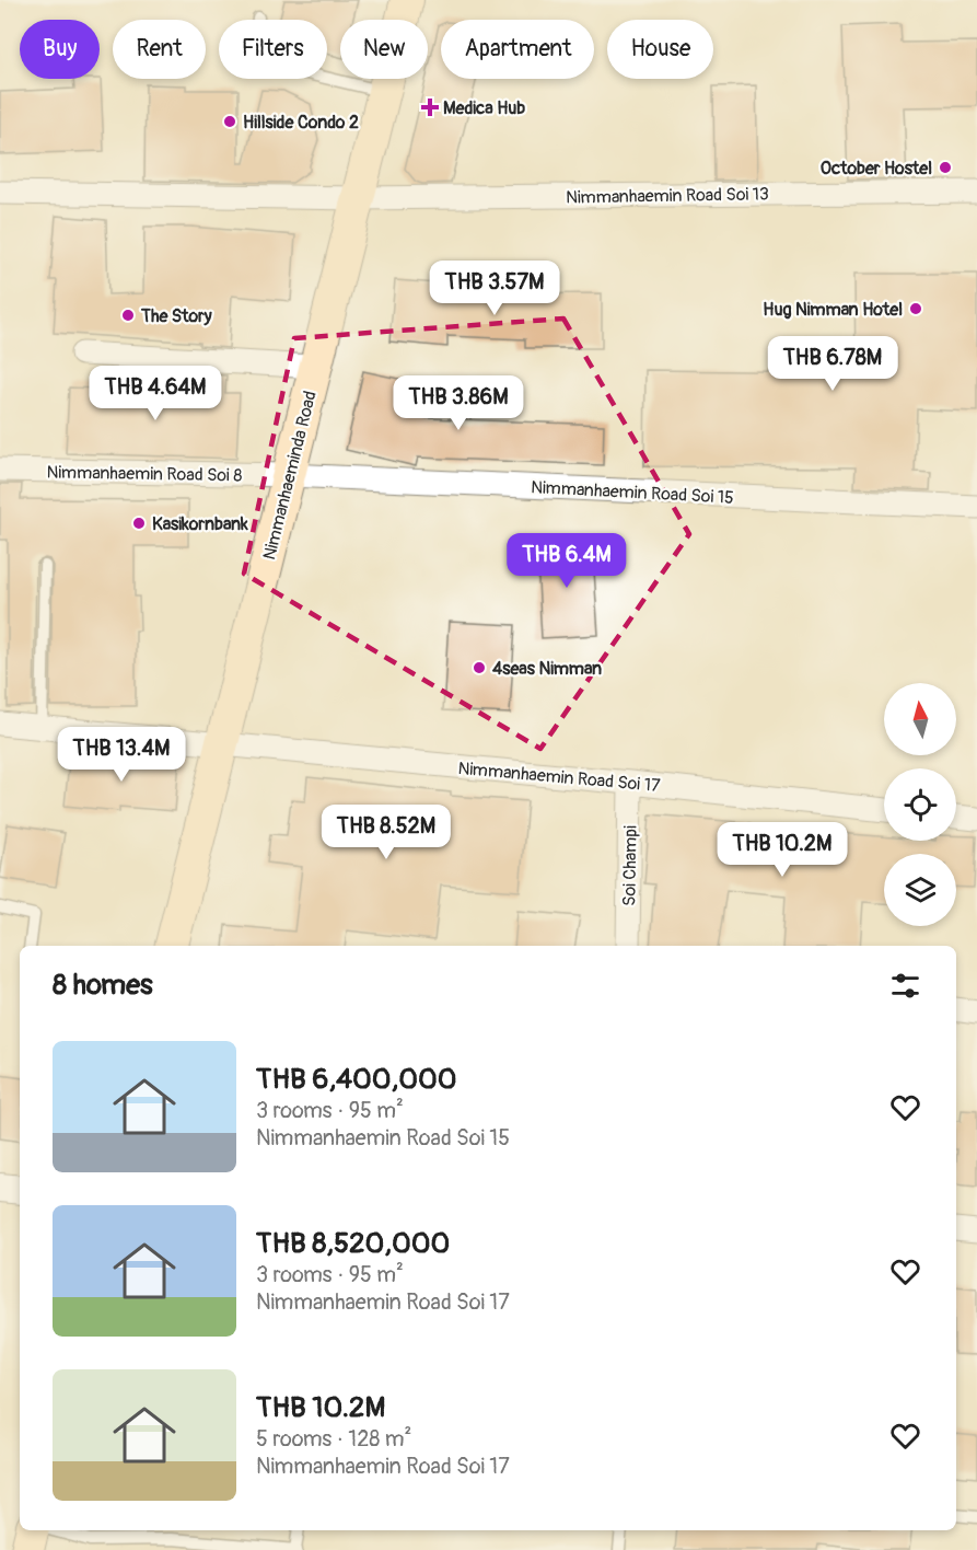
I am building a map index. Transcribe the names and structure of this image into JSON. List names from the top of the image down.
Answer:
{
  "streets": {
    "main road": ["Nimmanhaeminda Road"],
    "street": [
      "Nimmanhaemin Road Soi 13",
      "Nimmanhaemin Road Soi 8",
      "Nimmanhaemin Road Soi 15",
      "Nimmanhaemin Road Soi 17",
      "Soi Champi"
    ]
  },
  "crossings": [
    ["Nimmanhaemin Road Soi 13", "Nimmanhaeminda Road"],
    ["Nimmanhaemin Road Soi 8", "Nimmanhaeminda Road"],
    ["Nimmanhaemin Road Soi 8", "Nimmanhaemin Road Soi 15"],
    ["Nimmanhaeminda Road", "Nimmanhaemin Road Soi 15"],
    ["Nimmanhaeminda Road", "Nimmanhaemin Road Soi 17"],
    ["Nimmanhaemin Road Soi 17", "Soi Champi"]
  ],
  "places": {
    "health": ["Medica Hub"],
    "other": [
      "Hillside Condo 2",
      "October Hostel",
      "Hug Nimman Hotel",
      "The Story",
      "Kasikornbank",
      "4seas Nimman"
    ]
  },
  "north": "top",
  "page": {
    "chip": [
      "Buy",
      "Rent",
      "Filters",
      "New",
      "Apartment",
      "House"
    ],
    "price": [
      "THB 3.57M",
      "THB 6.78M",
      "THB 4.64M",
      "THB 3.86M",
      "THB 6.4M",
      "THB 13.4M",
      "THB 8.52M",
      "THB 10.2M"
    ],
    "heading": "8 homes",
    "list": [
      {
        "name": "THB 6,400,000",
        "note": "3 rooms · 95 m² · Nimmanhaemin Road Soi 15"
      },
      {
        "name": "THB 8,520,000",
        "note": "3 rooms · 95 m² · Nimmanhaemin Road Soi 17"
      },
      {
        "name": "THB 10.2M",
        "note": "5 rooms · 128 m² · Nimmanhaemin Road Soi 17"
      }
    ]
  }
}
